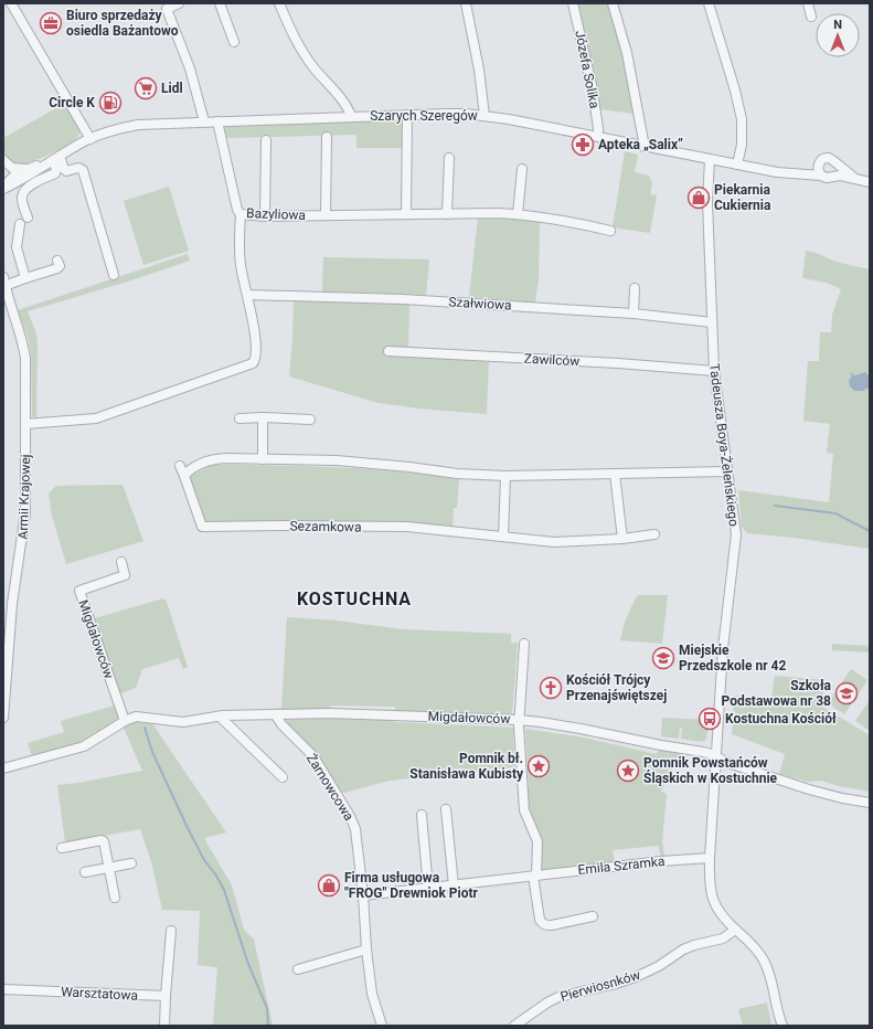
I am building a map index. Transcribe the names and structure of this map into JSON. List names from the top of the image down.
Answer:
{
  "streets": {
    "street": [
      "Józefa Solika",
      "Szarych Szeregów",
      "Bazyliowa",
      "Szałwiowa",
      "Zawilców",
      "Tadeusza Boya-Żeleńskiego",
      "Armii Krajowej",
      "Sezamkowa",
      "Migdałowców",
      "Żarnowcowa",
      "Emila Szramka",
      "Pierwiosnków",
      "Warsztatowa"
    ]
  },
  "crossings": [
    ["Józefa Solika", "Szarych Szeregów"],
    ["Szarych Szeregów", "Bazyliowa"],
    ["Szarych Szeregów", "Tadeusza Boya-Żeleńskiego"],
    ["Szałwiowa", "Tadeusza Boya-Żeleńskiego"],
    ["Zawilców", "Tadeusza Boya-Żeleńskiego"],
    ["Tadeusza Boya-Żeleńskiego", "Migdałowców"],
    ["Tadeusza Boya-Żeleńskiego", "Emila Szramka"],
    ["Tadeusza Boya-Żeleńskiego", "Pierwiosnków"],
    ["Migdałowców", "Żarnowcowa"],
    ["Żarnowcowa", "Emila Szramka"]
  ],
  "districts": ["KOSTUCHNA"],
  "places": {
    "office": ["Biuro sprzedaży osiedla Bażantowo"],
    "supermarket": ["Lidl"],
    "fuel station": ["Circle K"],
    "pharmacy": ["Apteka „Salix”"],
    "shop": ["Piekarnia Cukiernia", "Firma usługowa \"FROG\" Drewniok Piotr"],
    "school or university": ["Miejskie Przedszkole nr 42", "Szkoła Podstawowa nr 38"],
    "church": ["Kościół Trójcy Przenajświętszej"],
    "bus stop": ["Kostuchna Kościół"],
    "place": ["Pomnik bł. Stanisława Kubisty", "Pomnik Powstańców Śląskich w Kostuchnie"]
  },
  "north": "top"
}
